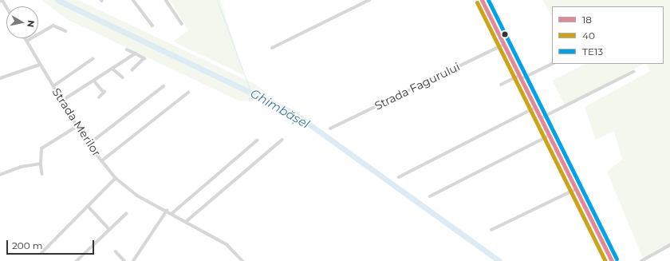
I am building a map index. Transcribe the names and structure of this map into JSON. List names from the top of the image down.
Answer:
{
  "streets": {
    "street": ["Strada Fagurului", "Strada Merilor"]
  },
  "water": ["Ghimbășel"],
  "lines": ["transit line 18", "transit line TE13", "transit line 40"],
  "legend": ["18", "40", "TE13"],
  "scale_bar": "200 m",
  "north": "right"
}
